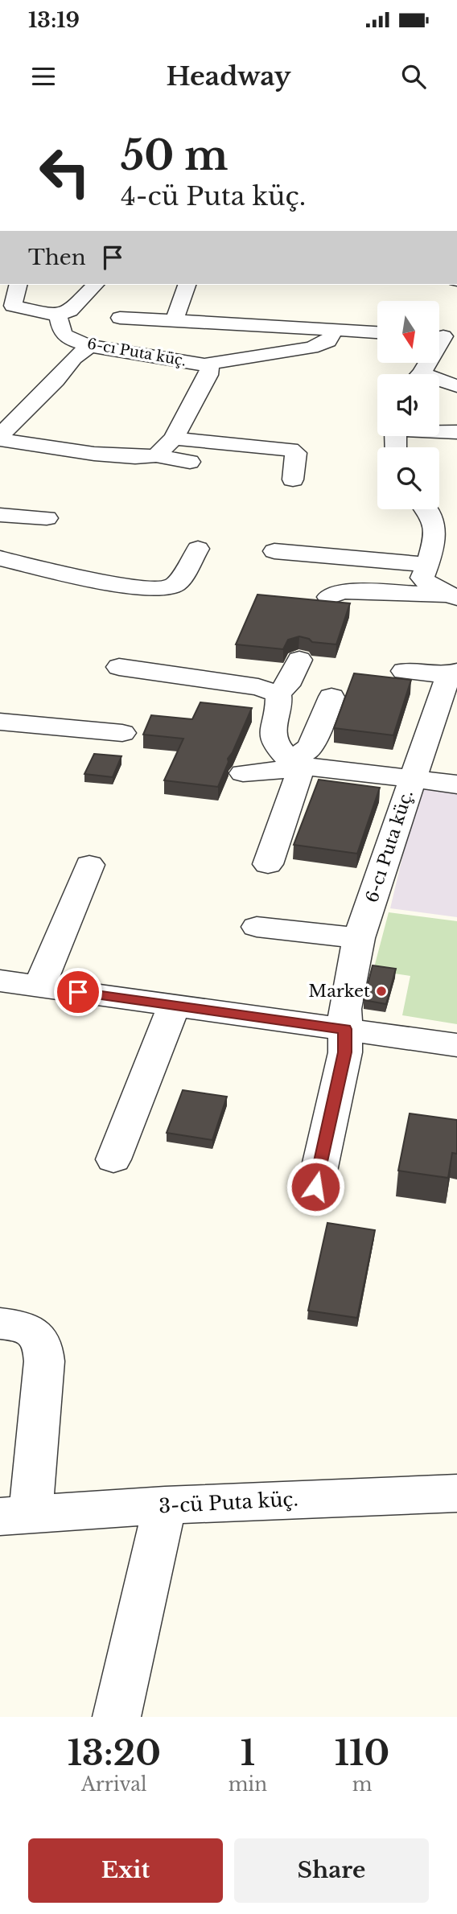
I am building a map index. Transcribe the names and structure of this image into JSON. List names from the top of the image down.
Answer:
{
  "streets": {
    "street": ["6-cı Puta küç.", "3-cü Puta küç."]
  },
  "places": ["Market"],
  "north": "bottom",
  "page": {
    "status": "13:19",
    "header": "Headway",
    "turn": ["50 m", "4-cü Puta küç."],
    "then": "Then",
    "eta": [
      "13:20",
      "Arrival",
      "1",
      "min",
      "110",
      "m"
    ],
    "buttons": ["Exit", "Share"]
  }
}
